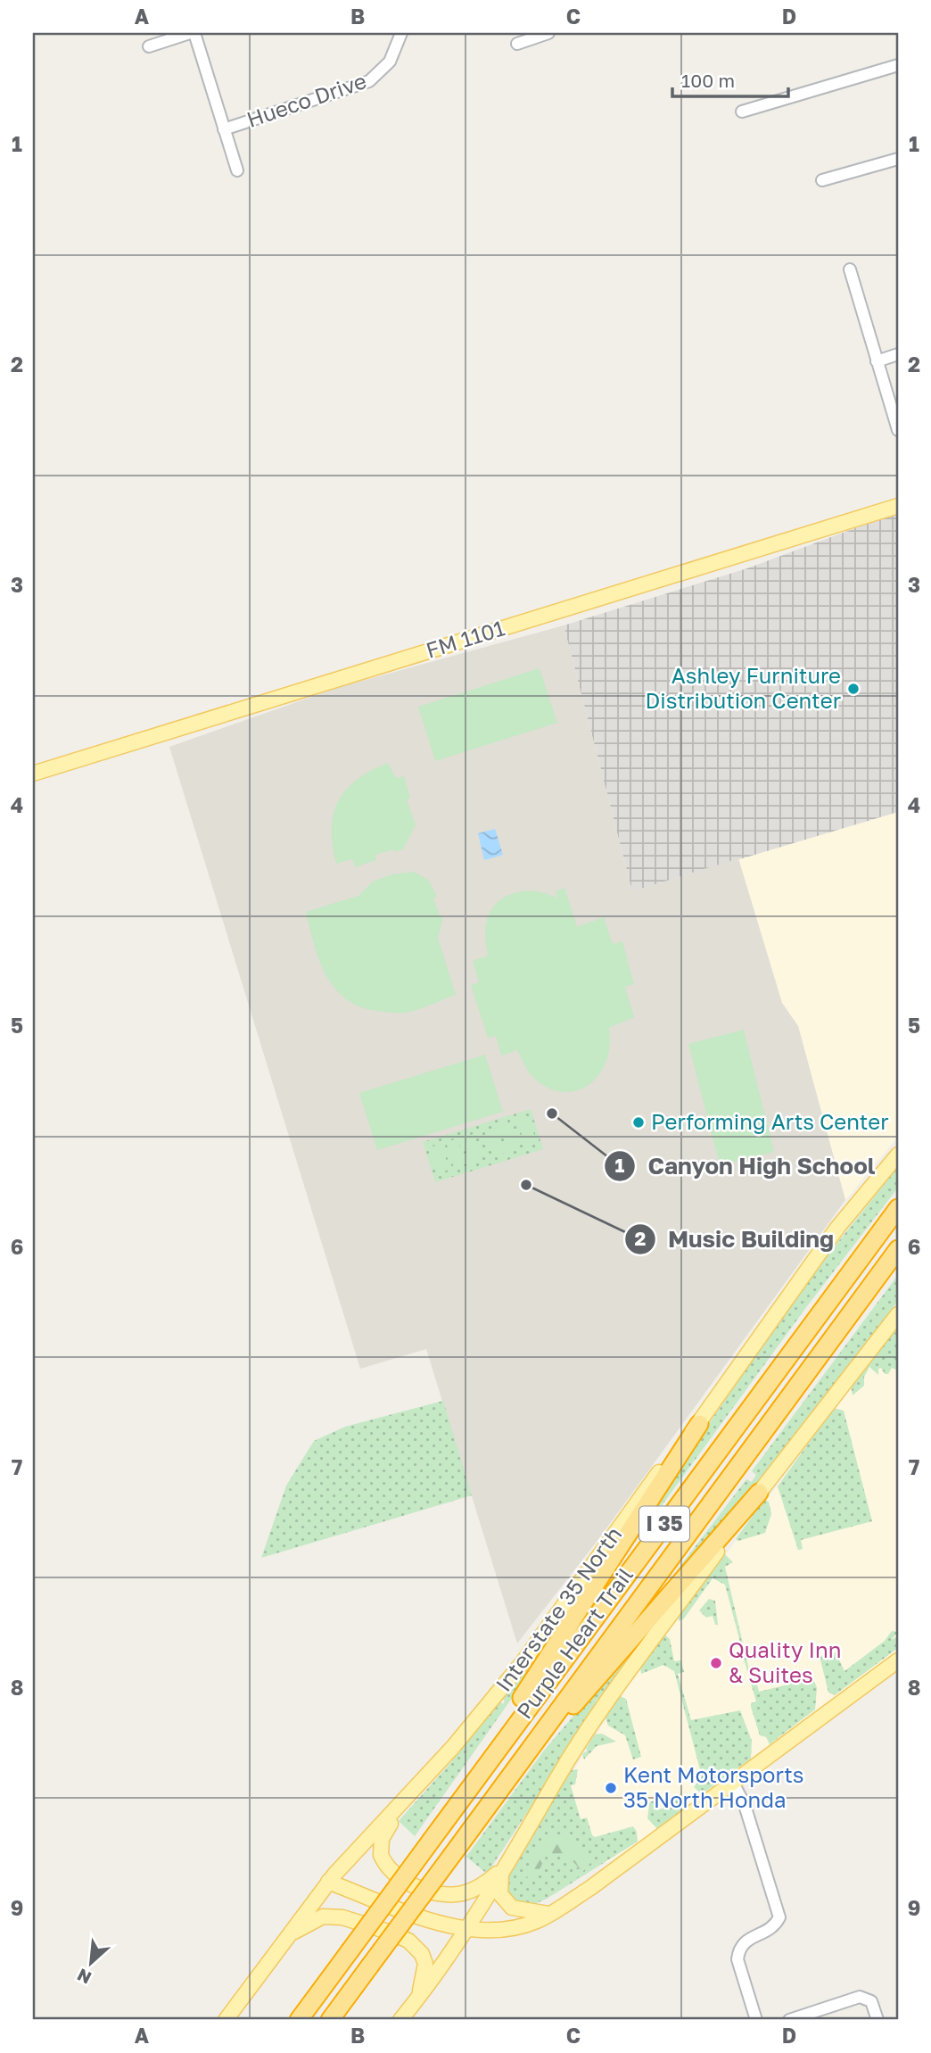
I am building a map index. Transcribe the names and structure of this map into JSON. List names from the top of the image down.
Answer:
{
  "streets": {
    "highway": ["I 35", "Purple Heart Trail"],
    "main road": ["FM 1101", "Interstate 35 North"],
    "street": ["Hueco Drive"]
  },
  "places": [
    "Ashley Furniture Distribution Center",
    "Canyon High School",
    "Performing Arts Center",
    "Music Building",
    "Quality Inn & Suites",
    "Kent Motorsports 35 North Honda"
  ],
  "scale_bar": "100 m",
  "north": "bottom left",
  "grid": {
    "columns": [
      "A",
      "B",
      "C",
      "D"
    ],
    "rows": [
      "1",
      "2",
      "3",
      "4",
      "5",
      "6",
      "7",
      "8",
      "9"
    ]
  }
}
